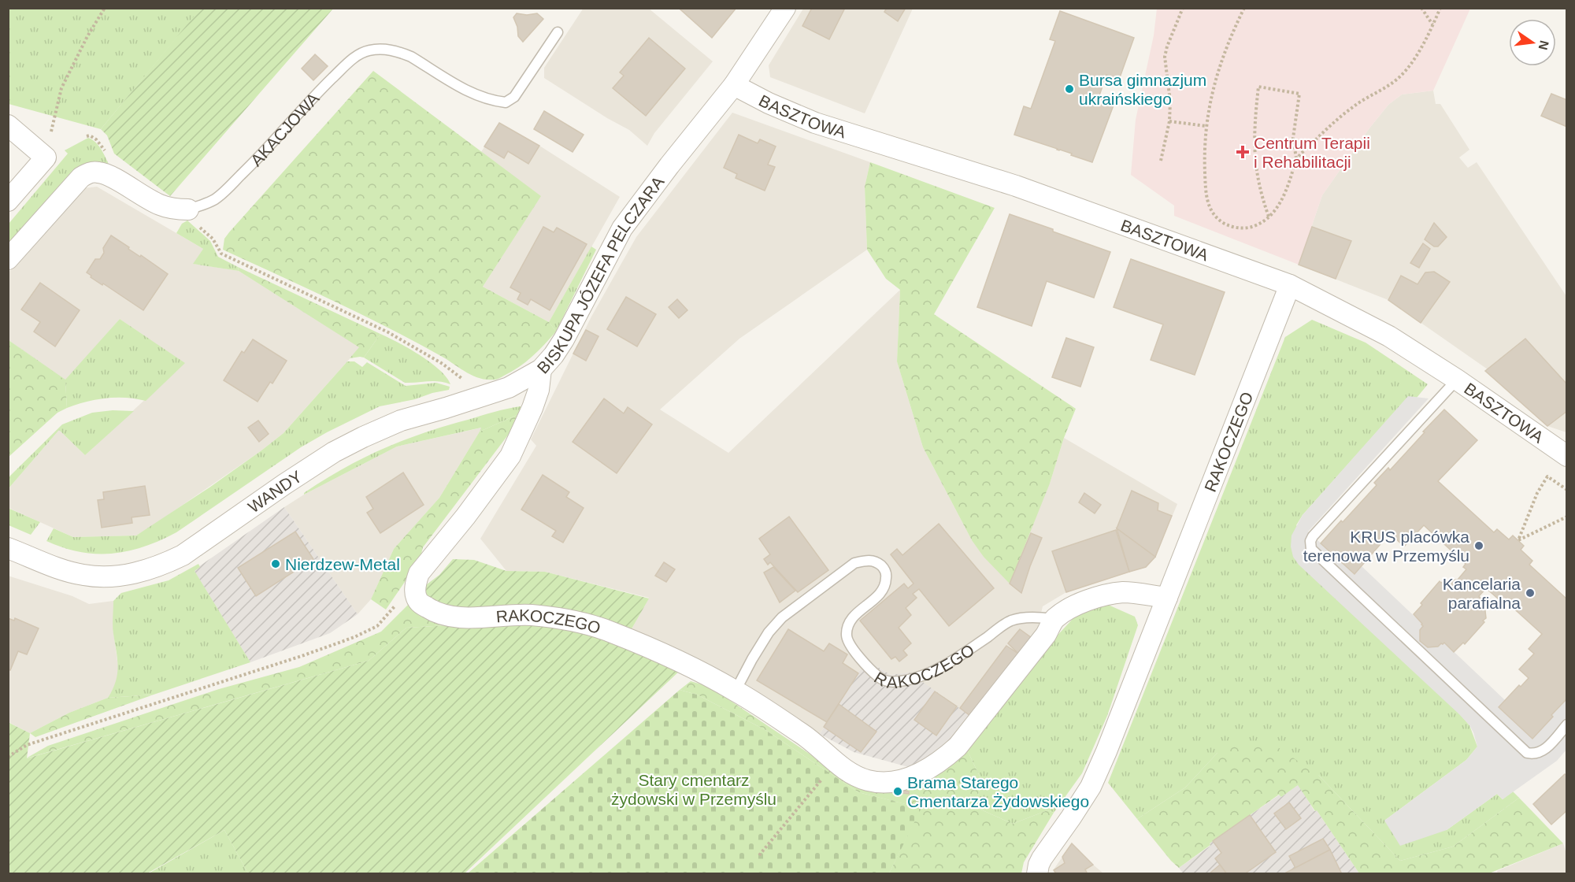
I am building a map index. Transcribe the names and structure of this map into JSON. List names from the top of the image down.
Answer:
{
  "streets": {
    "street": [
      "BASZTOWA",
      "AKACJOWA",
      "BISKUPA JÓZEFA PELCZARA",
      "RAKOCZEGO",
      "WANDY"
    ]
  },
  "crossings": [
    ["BASZTOWA", "BISKUPA JÓZEFA PELCZARA"],
    ["BASZTOWA", "RAKOCZEGO"],
    ["BISKUPA JÓZEFA PELCZARA", "RAKOCZEGO"],
    ["BISKUPA JÓZEFA PELCZARA", "WANDY"]
  ],
  "parks": ["Stary cmentarz żydowski w Przemyślu"],
  "places": {
    "other": [
      "Bursa gimnazjum ukraińskiego",
      "KRUS placówka terenowa w Przemyślu",
      "Nierdzew-Metal",
      "Kancelaria parafialna",
      "Brama Starego Cmentarza Żydowskiego"
    ],
    "health": ["Centrum Terapii i Rehabilitacji"]
  },
  "north": "right"
}
